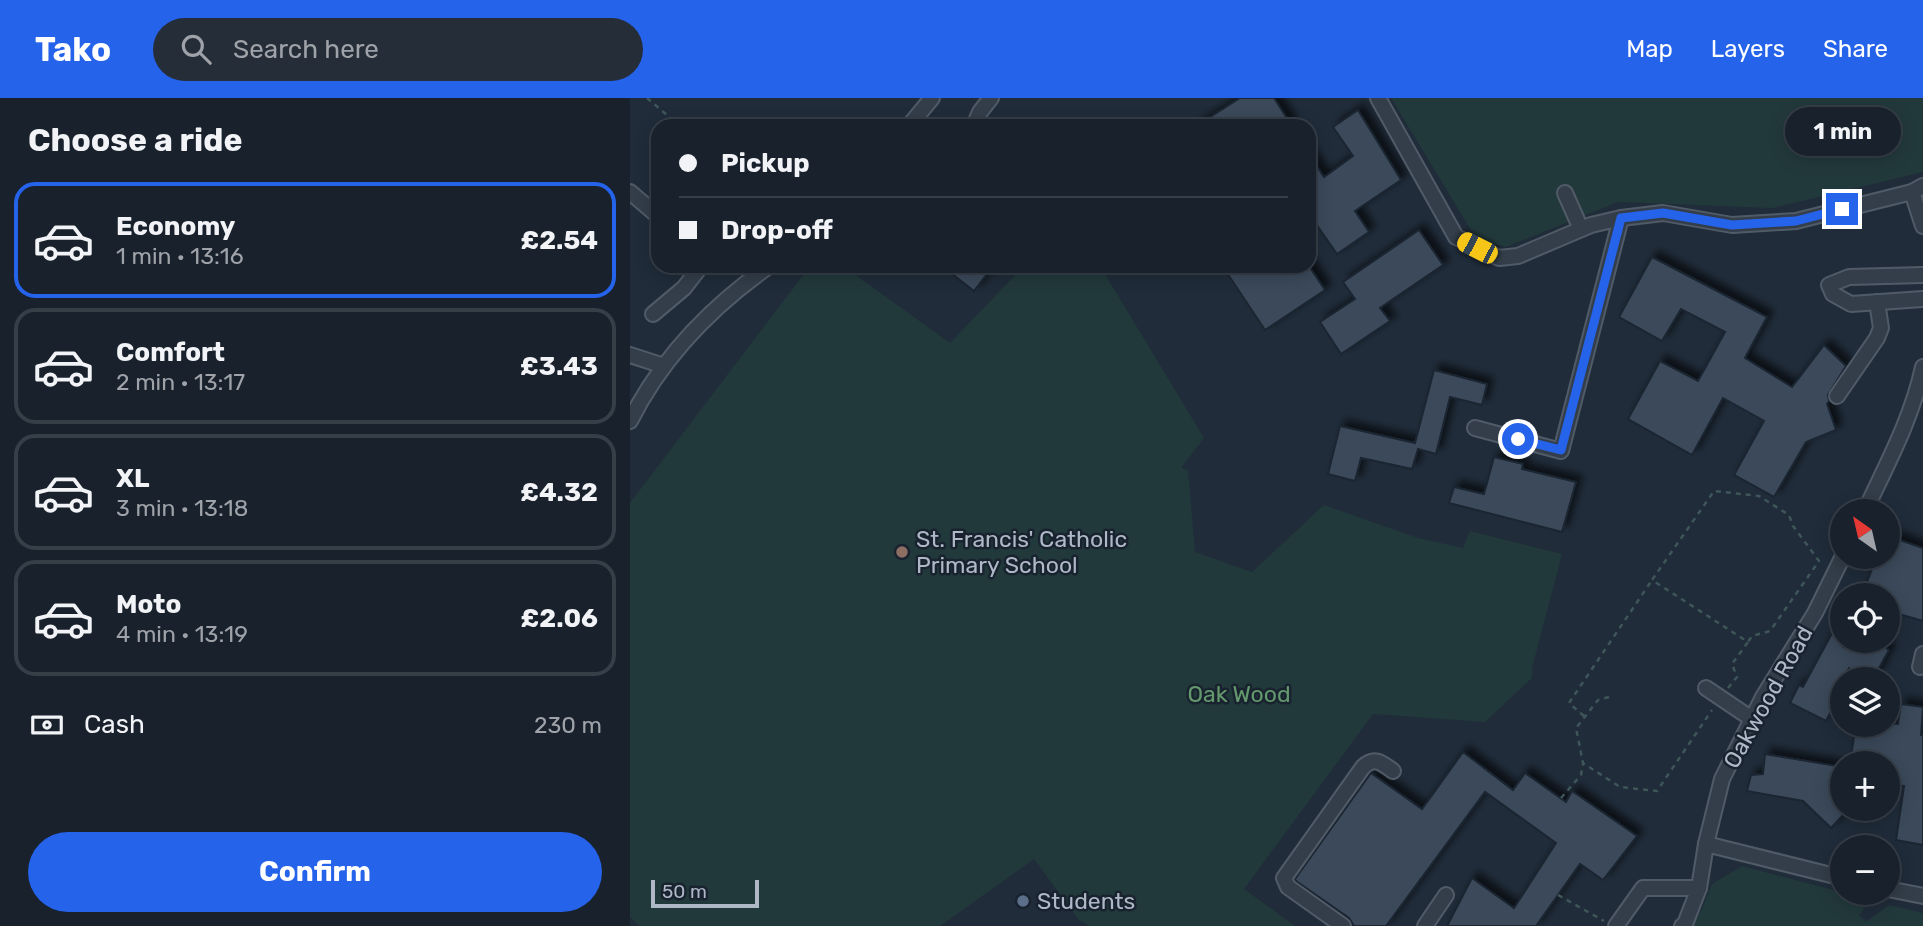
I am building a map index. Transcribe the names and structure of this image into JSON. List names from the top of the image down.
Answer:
{
  "streets": {
    "street": ["Oakwood Road"]
  },
  "parks": ["Oak Wood"],
  "places": ["St. Francis' Catholic Primary School", "Students"],
  "scale_bar": "50 m",
  "north": "top left",
  "page": {
    "header": "Tako",
    "search": "Search here",
    "nav": ["Map", "Layers", "Share"],
    "heading": "Choose a ride",
    "bubble": "1 min",
    "banner": ["Pickup", "Drop-off"],
    "list": [
      {
        "name": "Economy",
        "note": "1 min · 13:16",
        "value": "£2.54"
      },
      {
        "name": "Comfort",
        "note": "2 min · 13:17",
        "value": "£3.43"
      },
      {
        "name": "XL",
        "note": "3 min · 13:18",
        "value": "£4.32"
      },
      {
        "name": "Moto",
        "note": "4 min · 13:19",
        "value": "£2.06"
      }
    ],
    "map_buttons": ["+", "−"],
    "pay": ["Cash", "230 m"],
    "buttons": "Confirm",
    "scale": "50 m"
  }
}
